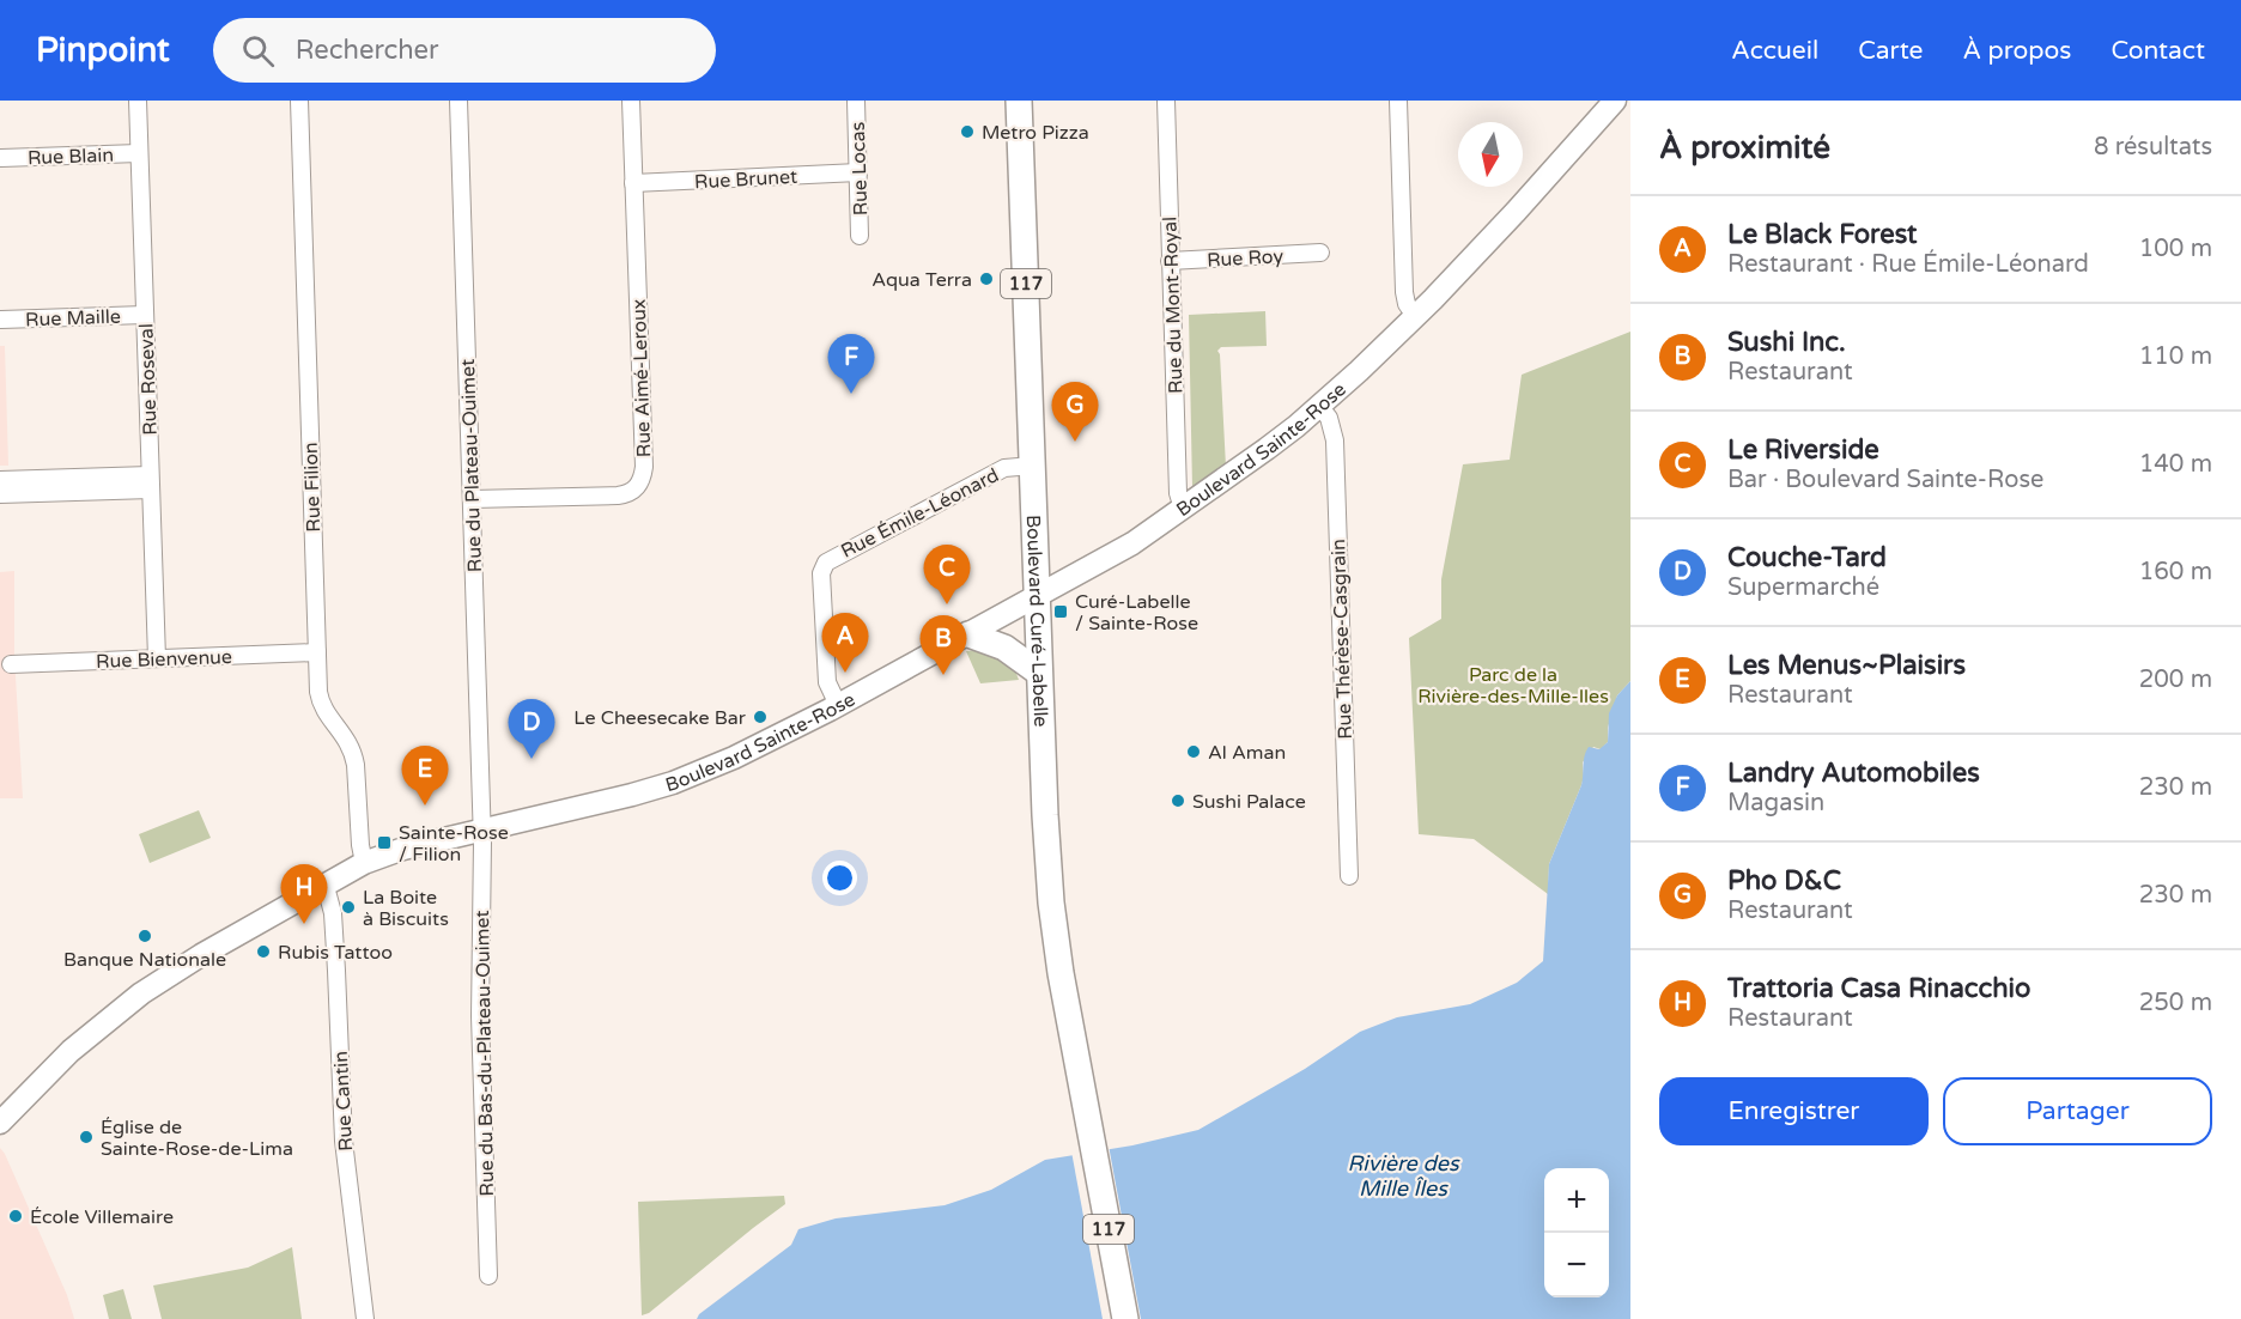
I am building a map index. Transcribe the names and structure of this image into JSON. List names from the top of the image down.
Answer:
{
  "streets": {
    "main road": ["117", "Boulevard Curé-Labelle"],
    "street": [
      "Rue Blain",
      "Rue Locas",
      "Rue Brunet",
      "Rue Roy",
      "Rue du Mont-Royal",
      "Rue Maille",
      "Rue Aimé-Leroux",
      "Rue Roseval",
      "Boulevard Sainte-Rose",
      "Rue du Plateau-Ouimet",
      "Rue Filion",
      "Rue Émile-Léonard",
      "Rue Thérèse-Casgrain",
      "Rue Bienvenue",
      "Rue du Bas-du-Plateau-Ouimet",
      "Rue Cantin"
    ]
  },
  "crossings": [
    ["Rue Blain", "Rue Roseval"],
    ["Rue Locas", "Rue Brunet"],
    ["Rue Brunet", "Rue Aimé-Leroux"],
    ["Rue Roy", "Rue du Mont-Royal"],
    ["Rue du Mont-Royal", "Boulevard Sainte-Rose"],
    ["Rue Maille", "Rue Roseval"],
    ["Rue Aimé-Leroux", "Rue du Plateau-Ouimet"],
    ["Rue Roseval", "Rue Bienvenue"],
    ["Boulevard Sainte-Rose", "Rue du Plateau-Ouimet"],
    ["Boulevard Sainte-Rose", "Rue Filion"],
    ["Boulevard Sainte-Rose", "Rue Émile-Léonard"],
    ["Boulevard Sainte-Rose", "Boulevard Curé-Labelle"],
    ["Boulevard Sainte-Rose", "Rue Thérèse-Casgrain"],
    ["Boulevard Sainte-Rose", "Rue du Bas-du-Plateau-Ouimet"],
    ["Boulevard Sainte-Rose", "Rue Cantin"],
    ["Rue du Plateau-Ouimet", "Rue du Bas-du-Plateau-Ouimet"],
    ["Rue Filion", "Rue Bienvenue"],
    ["Rue Émile-Léonard", "Boulevard Curé-Labelle"]
  ],
  "water": ["Rivière des Mille Îles"],
  "parks": ["Parc de la Rivière-des-Mille-Iles"],
  "places": {
    "other": [
      "Metro Pizza",
      "Aqua Terra",
      "Le Cheesecake Bar",
      "Al Aman",
      "Sushi Palace",
      "La Boite à Biscuits",
      "Banque Nationale",
      "Rubis Tattoo",
      "Église de Sainte-Rose-de-Lima",
      "École Villemaire"
    ],
    "transit": ["Curé-Labelle / Sainte-Rose", "Sainte-Rose / Filion"]
  },
  "north": "bottom",
  "page": {
    "header": "Pinpoint",
    "search": "Rechercher",
    "nav": [
      "Accueil",
      "Carte",
      "À propos",
      "Contact"
    ],
    "heading": ["À proximité", "8 résultats"],
    "list": [
      {
        "mark": "A",
        "name": "Le Black Forest",
        "note": "Restaurant · Rue Émile-Léonard",
        "value": "100 m"
      },
      {
        "mark": "B",
        "name": "Sushi Inc.",
        "note": "Restaurant",
        "value": "110 m"
      },
      {
        "mark": "C",
        "name": "Le Riverside",
        "note": "Bar · Boulevard Sainte-Rose",
        "value": "140 m"
      },
      {
        "mark": "D",
        "name": "Couche-Tard",
        "note": "Supermarché",
        "value": "160 m"
      },
      {
        "mark": "E",
        "name": "Les Menus~Plaisirs",
        "note": "Restaurant",
        "value": "200 m"
      },
      {
        "mark": "F",
        "name": "Landry Automobiles",
        "note": "Magasin",
        "value": "230 m"
      },
      {
        "mark": "G",
        "name": "Pho D&C",
        "note": "Restaurant",
        "value": "230 m"
      },
      {
        "mark": "H",
        "name": "Trattoria Casa Rinacchio",
        "note": "Restaurant",
        "value": "250 m"
      }
    ],
    "pins": [
      "F",
      "G",
      "C",
      "A",
      "B",
      "D",
      "E",
      "H"
    ],
    "buttons": ["Enregistrer", "Partager"],
    "map_buttons": ["+", "−"]
  }
}
